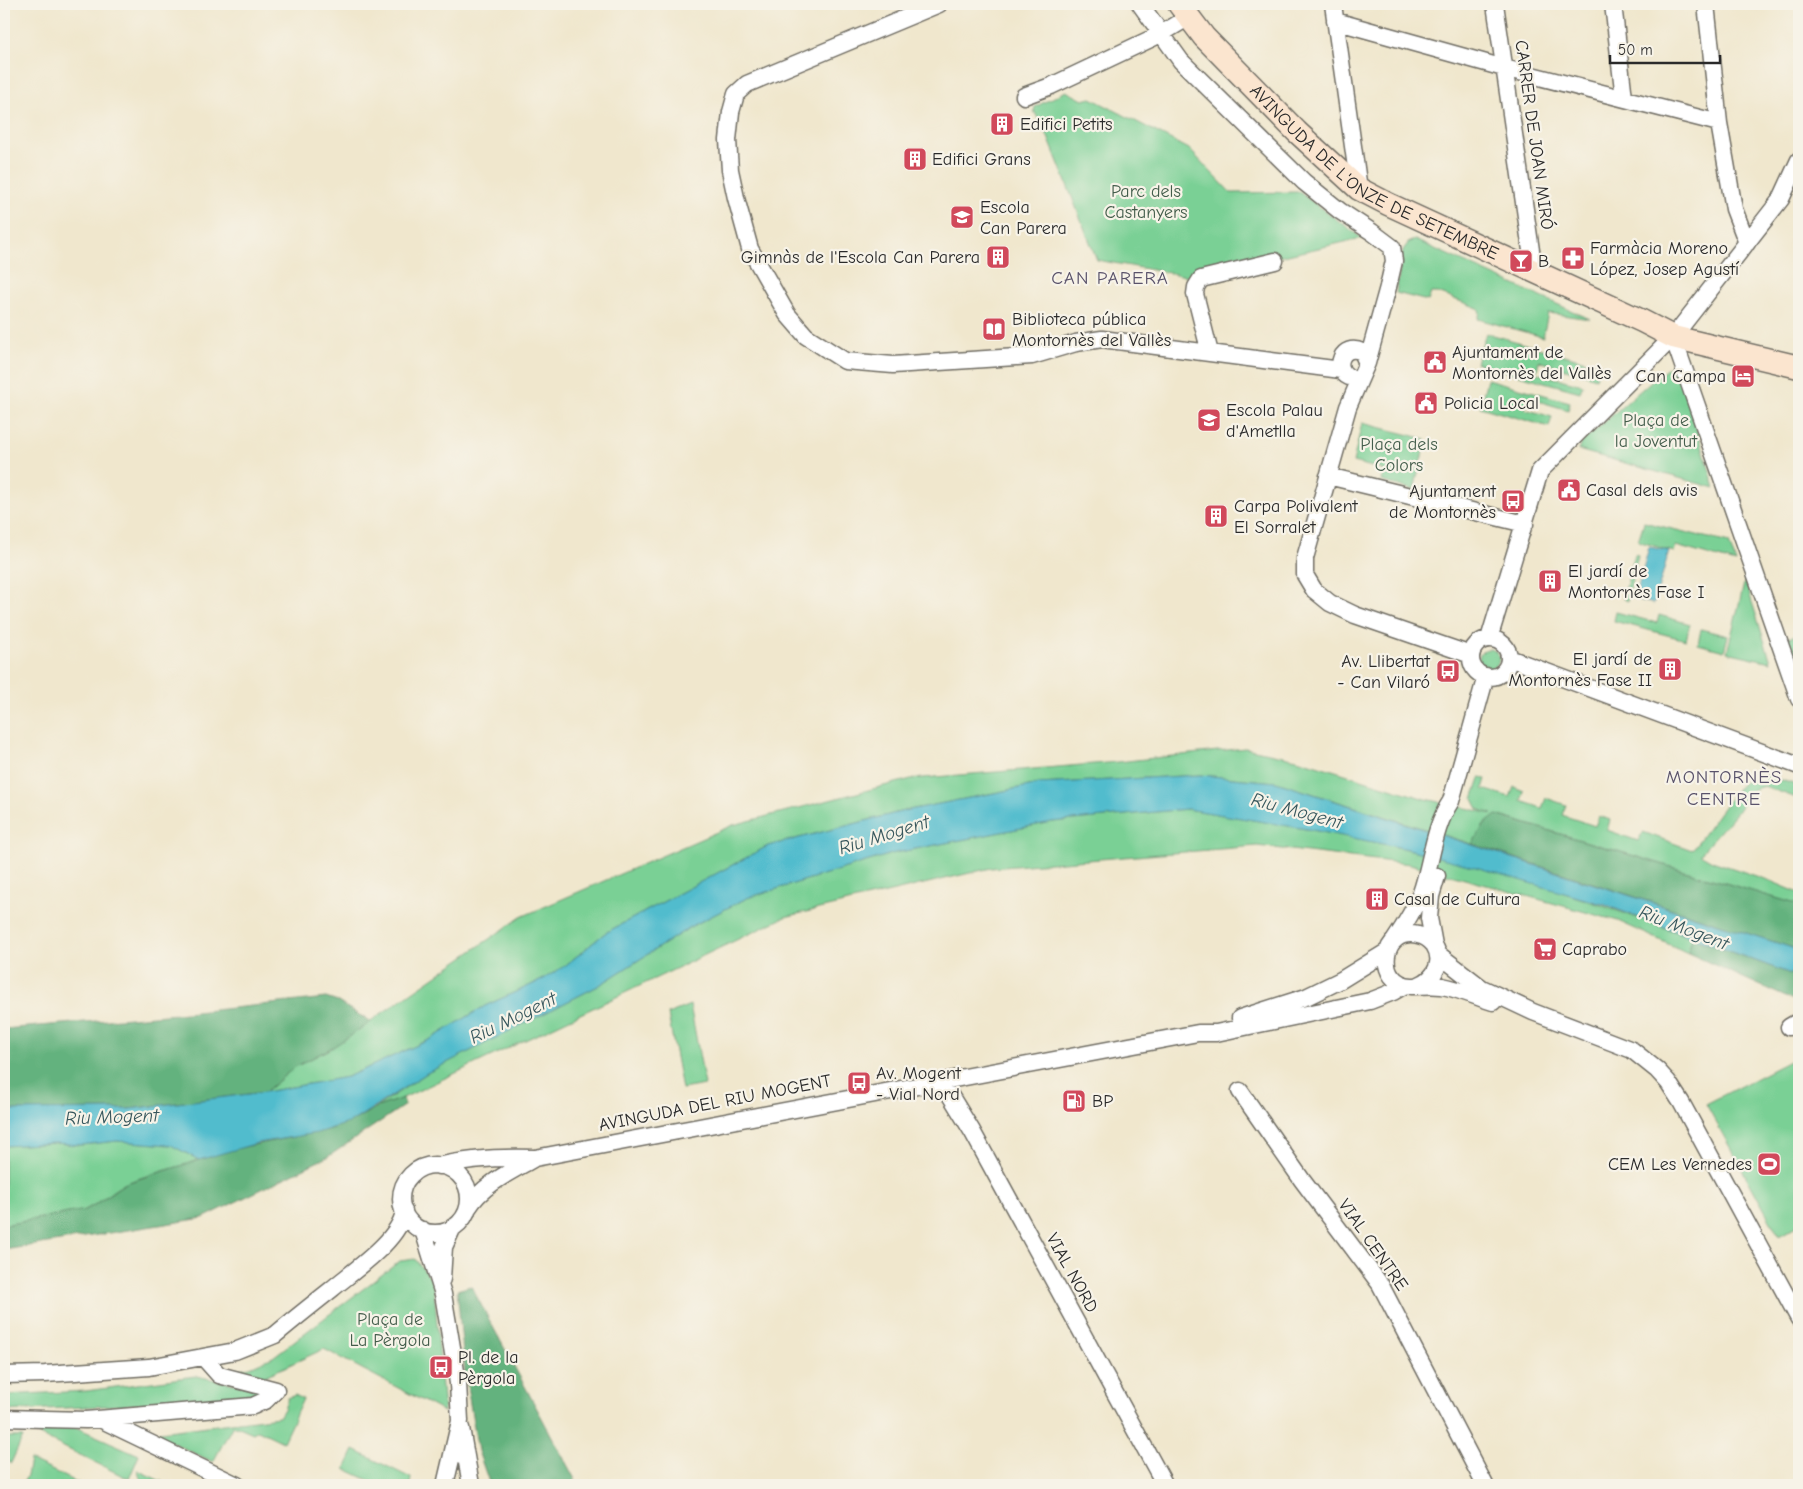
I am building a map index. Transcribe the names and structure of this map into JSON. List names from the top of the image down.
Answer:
{
  "streets": {
    "street": [
      "CARRER DE JOAN MIRÓ",
      "AVINGUDA DE L'ONZE DE SETEMBRE",
      "AVINGUDA DEL RIU MOGENT",
      "VIAL CENTRE",
      "VIAL NORD"
    ]
  },
  "crossings": [
    ["CARRER DE JOAN MIRÓ", "AVINGUDA DE L'ONZE DE SETEMBRE"],
    ["AVINGUDA DEL RIU MOGENT", "VIAL NORD"]
  ],
  "districts": ["CAN PARERA", "MONTORNÈS CENTRE"],
  "water": ["Riu Mogent"],
  "parks": [
    "Parc dels Castanyers",
    "Plaça de la Joventut",
    "Plaça dels Colors",
    "Plaça de La Pèrgola"
  ],
  "places": {
    "building": [
      "Edifici Petits",
      "Edifici Grans",
      "Gimnàs de l'Escola Can Parera",
      "Carpa Polivalent El Sorralet",
      "El jardí de Montornès Fase I",
      "El jardí de Montornès Fase II",
      "Casal de Cultura"
    ],
    "school or university": ["Escola Can Parera", "Escola Palau d'Ametlla"],
    "pharmacy": ["Farmàcia Moreno López, Josep Agustí"],
    "bar": ["B"],
    "library": ["Biblioteca pública Montornès del Vallès"],
    "public building": ["Ajuntament de Montornès del Vallès", "Policia Local", "Casal dels avis"],
    "hotel": ["Can Campa"],
    "bus stop": [
      "Ajuntament de Montornès",
      "Av. Llibertat - Can Vilaró",
      "Av. Mogent - Vial Nord",
      "Pl. de la Pèrgola"
    ],
    "supermarket": ["Caprabo"],
    "fuel station": ["BP"],
    "sports": ["CEM Les Vernedes"]
  },
  "scale_bar": "50 m"
}
